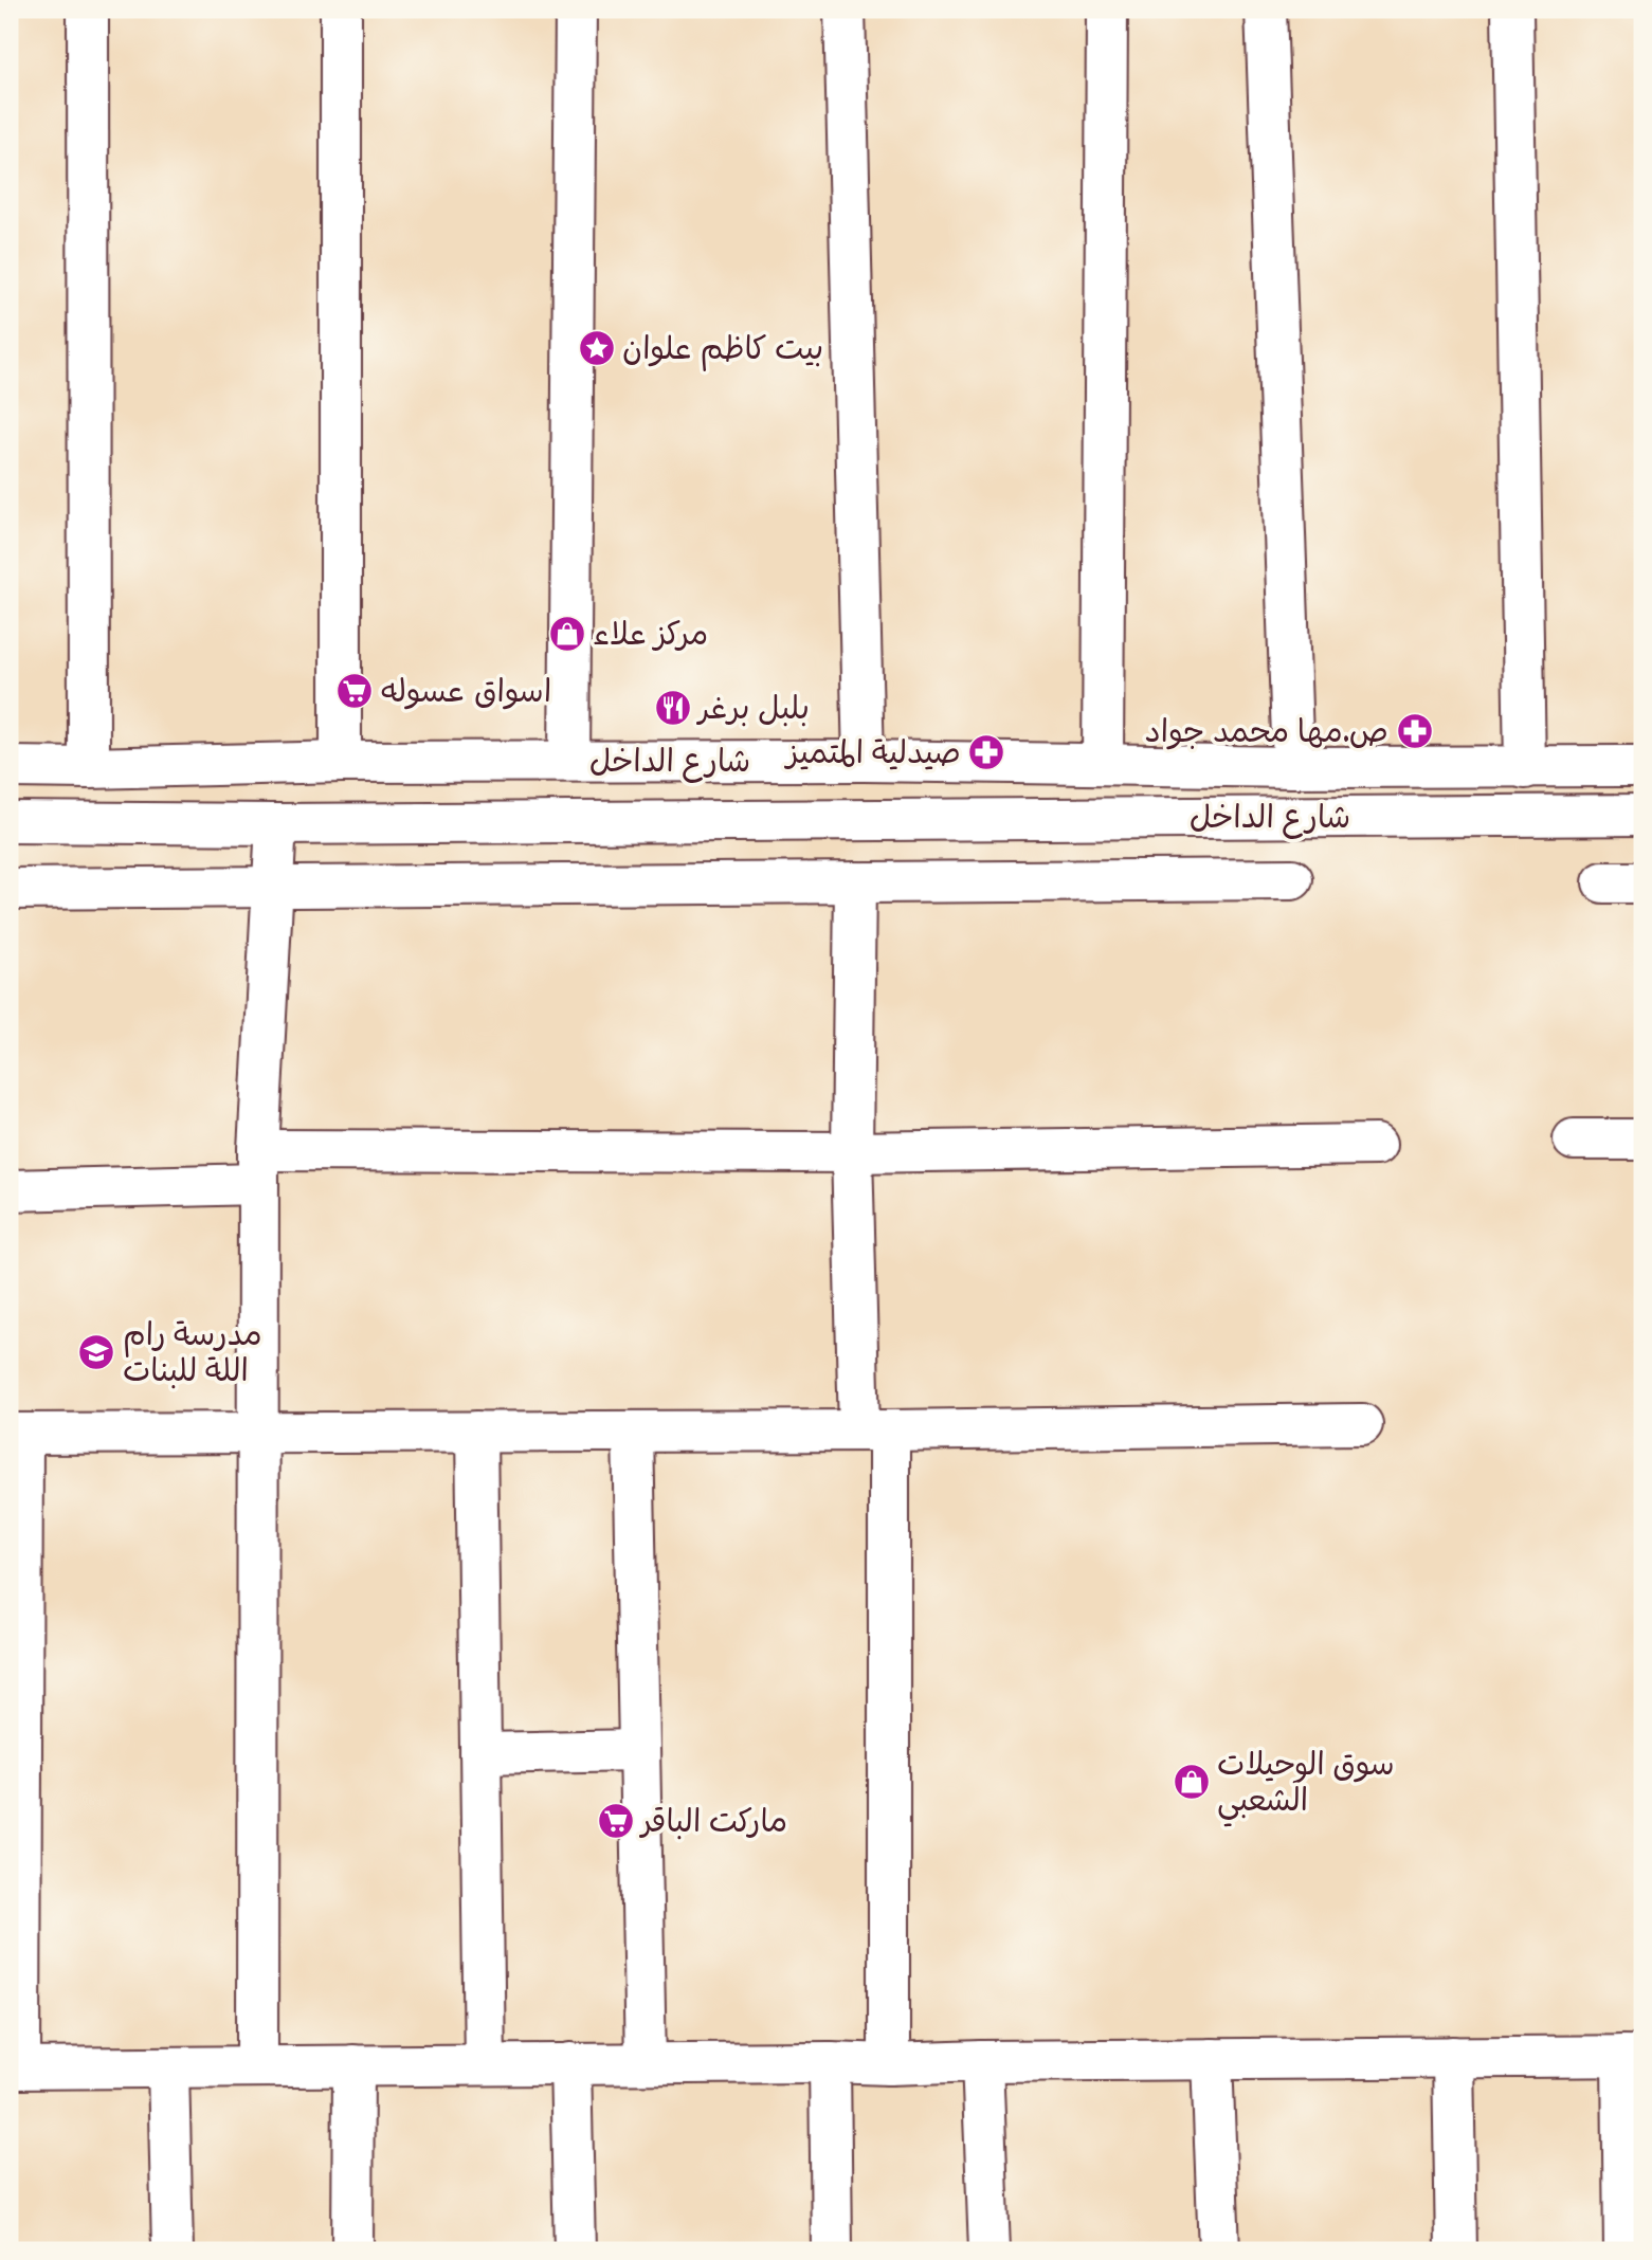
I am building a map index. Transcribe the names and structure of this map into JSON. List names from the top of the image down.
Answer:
{
  "streets": {
    "street": ["شارع الداخل"]
  },
  "places": {
    "place": ["بيت كاظم علوان"],
    "shop": ["مركز علاء", "سوق الوحيلات الشعبي"],
    "supermarket": ["اسواق عسوله", "ماركت الباقر"],
    "restaurant": ["بلبل برغر"],
    "pharmacy": ["ص.مها محمد جواد", "صيدلية المتميز"],
    "school or university": ["مدرسة رام اللة للبنات"]
  }
}
